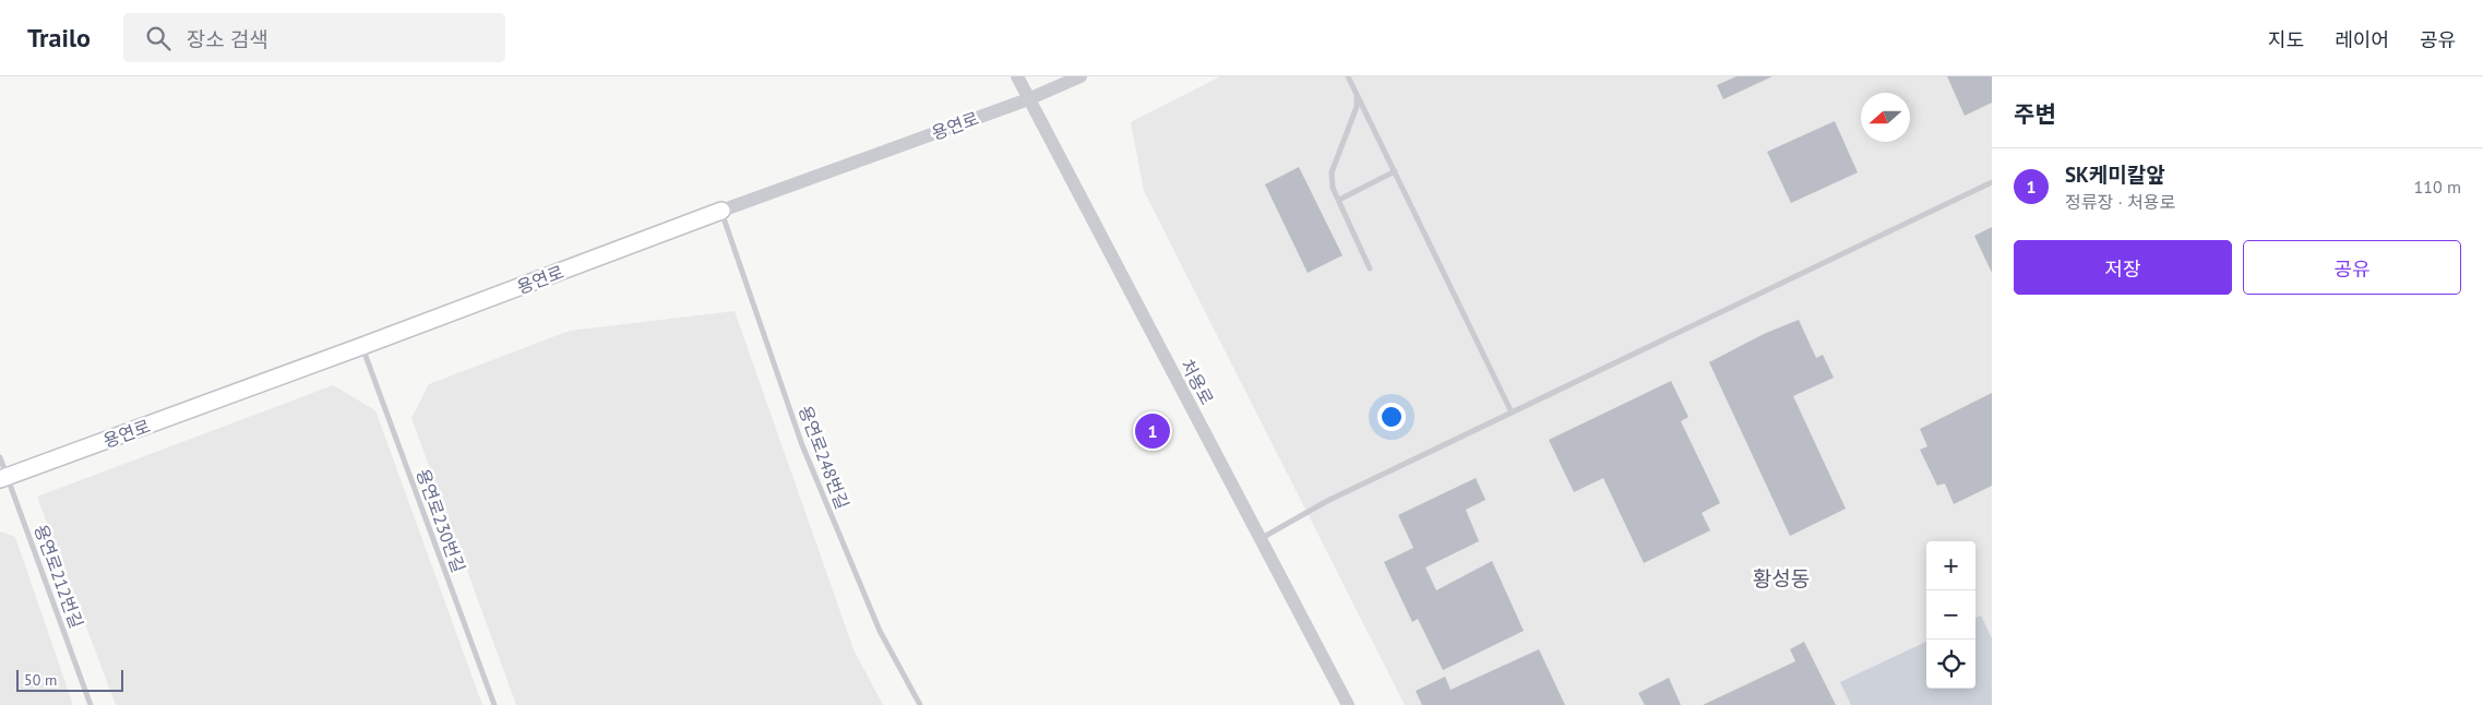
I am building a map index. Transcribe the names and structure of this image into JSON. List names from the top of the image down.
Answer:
{
  "streets": {
    "main road": ["용연로"],
    "street": ["처용로"],
    "lane": ["용연로248번길", "용연로230번길", "용연로212번길"]
  },
  "crossings": [
    ["용연로", "처용로"],
    ["용연로", "용연로248번길"],
    ["용연로", "용연로230번길"],
    ["용연로", "용연로212번길"]
  ],
  "districts": ["황성동"],
  "scale_bar": "50 m",
  "north": "left",
  "page": {
    "header": "Trailo",
    "search": "장소 검색",
    "nav": ["지도", "레이어", "공유"],
    "heading": "주변",
    "list": [
      {
        "mark": "1",
        "name": "SK케미칼앞",
        "note": "정류장 · 처용로",
        "value": "110 m"
      }
    ],
    "buttons": ["저장", "공유"],
    "pins": "1",
    "map_buttons": ["+", "−"],
    "scale": "50 m"
  }
}
